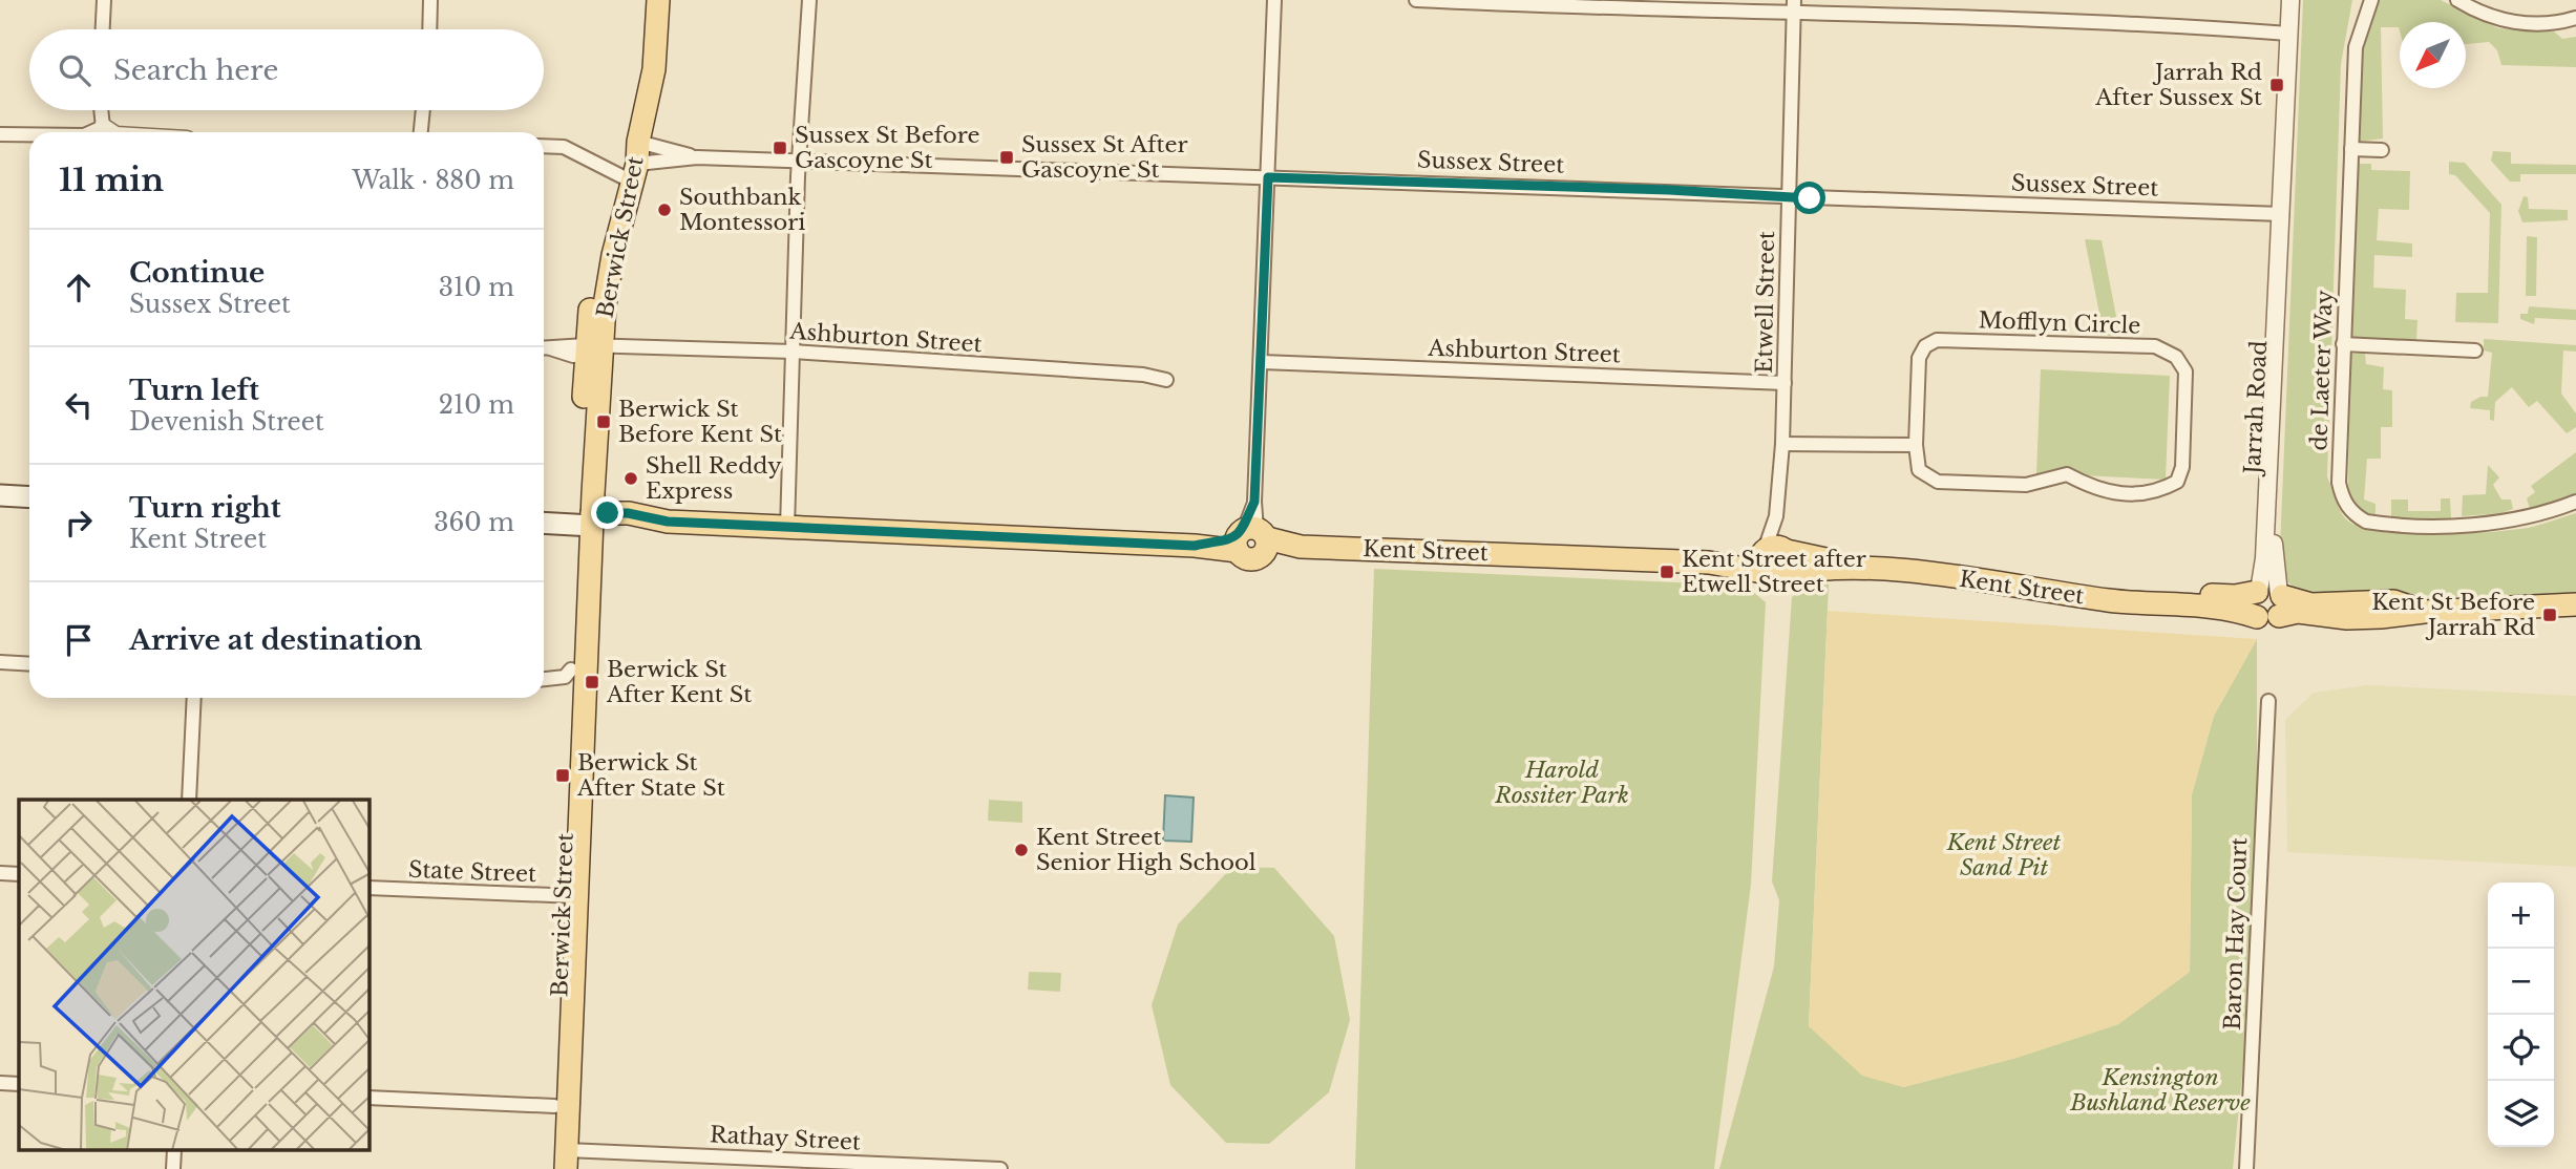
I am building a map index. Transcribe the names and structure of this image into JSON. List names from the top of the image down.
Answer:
{
  "streets": {
    "main road": ["Berwick Street", "Kent Street"],
    "street": [
      "Sussex Street",
      "Etwell Street",
      "Mofflyn Circle",
      "Ashburton Street",
      "de Laeter Way",
      "Jarrah Road",
      "State Street",
      "Baron Hay Court",
      "Rathay Street"
    ]
  },
  "crossings": [
    ["Sussex Street", "Berwick Street"],
    ["Sussex Street", "Etwell Street"],
    ["Sussex Street", "Jarrah Road"],
    ["Berwick Street", "Ashburton Street"],
    ["Berwick Street", "Kent Street"],
    ["Berwick Street", "State Street"],
    ["Berwick Street", "Rathay Street"],
    ["Etwell Street", "Ashburton Street"],
    ["Etwell Street", "Kent Street"],
    ["Jarrah Road", "Kent Street"]
  ],
  "parks": ["Harold Rossiter Park", "Kent Street Sand Pit", "Kensington Bushland Reserve"],
  "places": {
    "transit": [
      "Jarrah Rd After Sussex St",
      "Sussex St Before Gascoyne St",
      "Sussex St After Gascoyne St",
      "Berwick St Before Kent St",
      "Kent Street after Etwell Street",
      "Kent St Before Jarrah Rd",
      "Berwick St After Kent St",
      "Berwick St After State St"
    ],
    "other": ["Southbank Montessori", "Shell Reddy Express", "Kent Street Senior High School"]
  },
  "north": "bottom left",
  "page": {
    "search": "Search here",
    "heading": ["11 min", "Walk · 880 m"],
    "list": [
      ["Continue", "Sussex Street", "310 m"],
      ["Turn left", "Devenish Street", "210 m"],
      ["Turn right", "Kent Street", "360 m"],
      "Arrive at destination"
    ],
    "map_buttons": ["+", "−"]
  }
}
